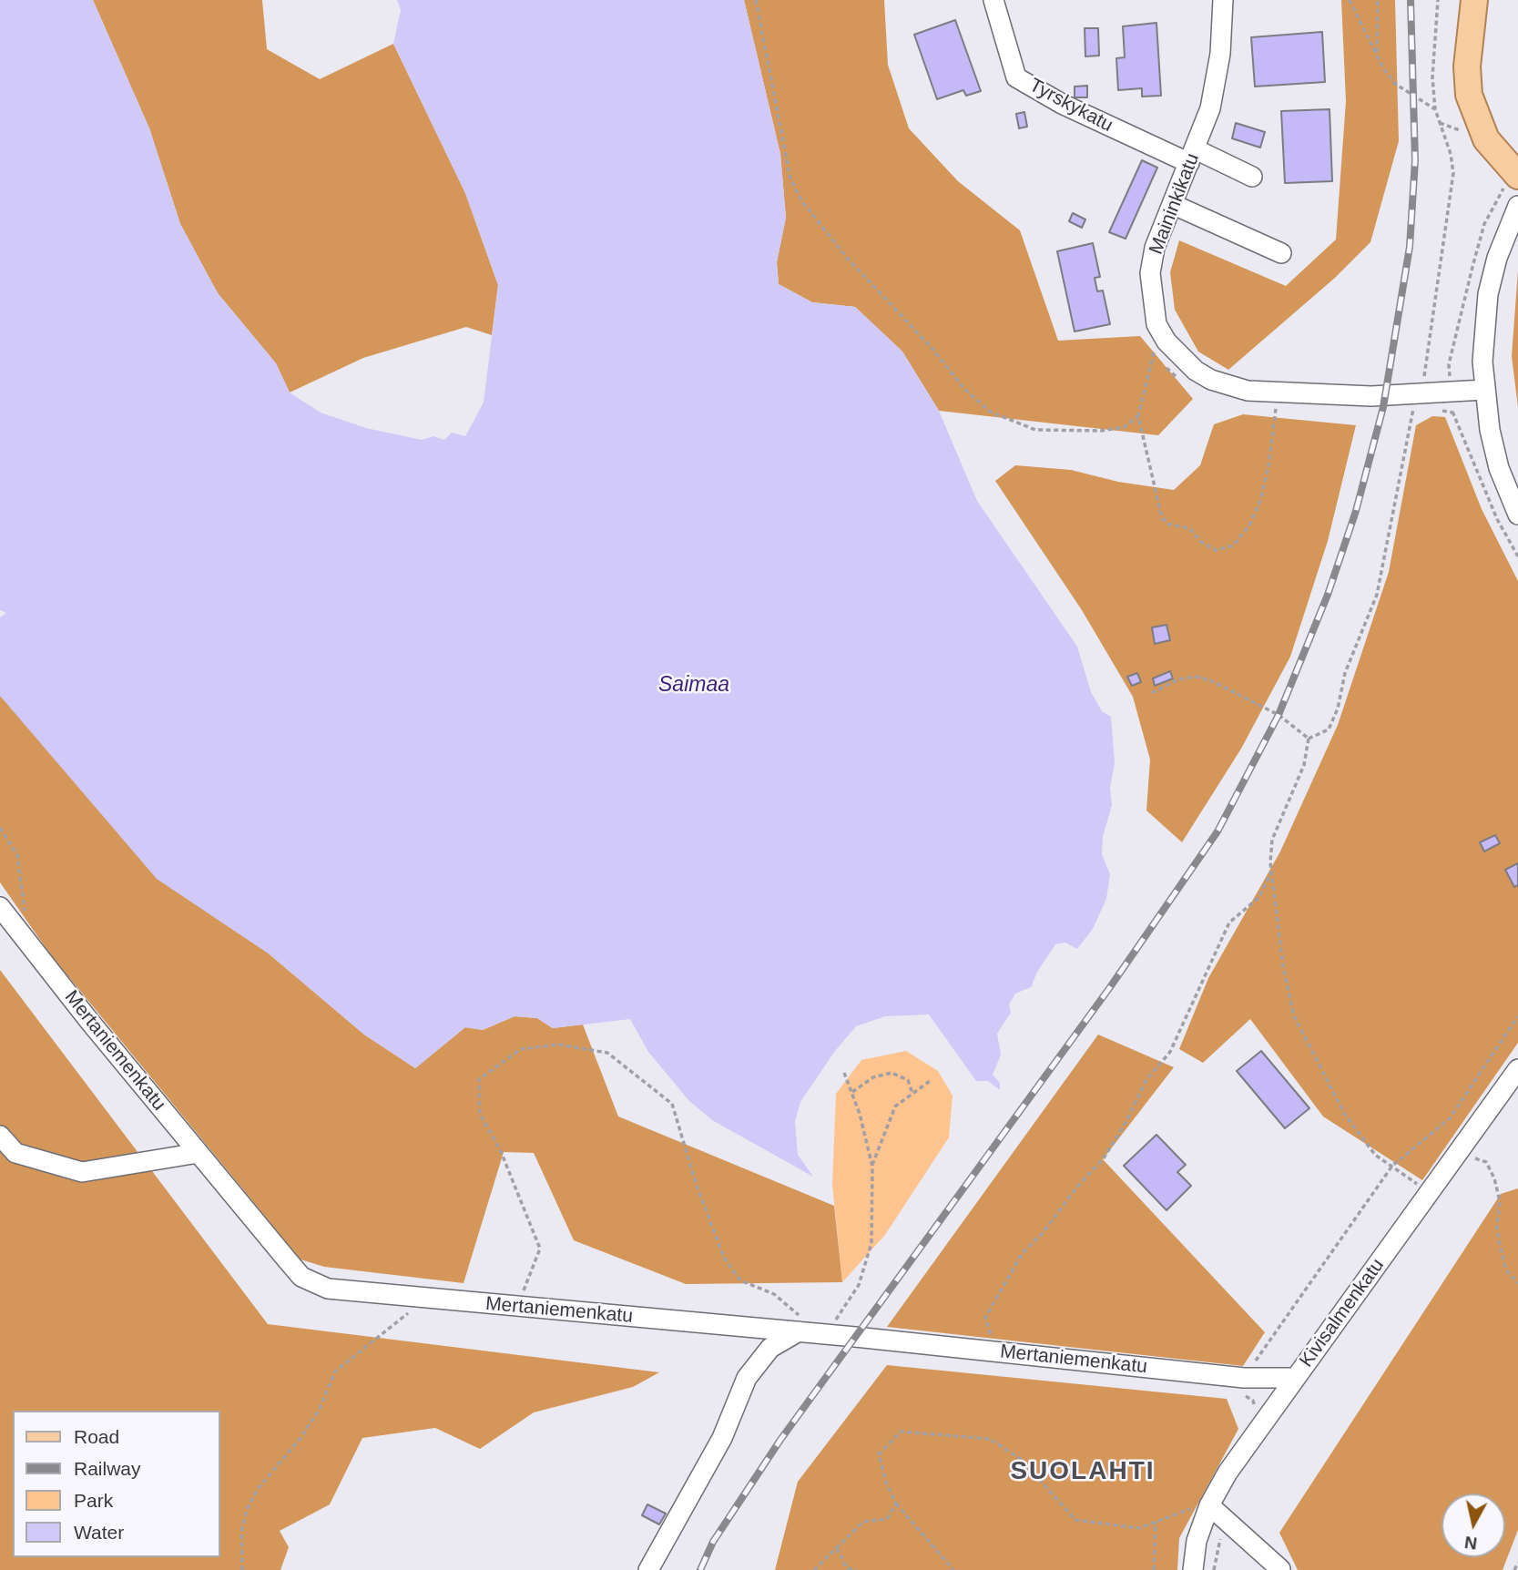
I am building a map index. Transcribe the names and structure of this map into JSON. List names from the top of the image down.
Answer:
{
  "streets": {
    "street": [
      "Tyrskykatu",
      "Maininkikatu",
      "Mertaniemenkatu",
      "Kivisalmenkatu"
    ]
  },
  "crossings": [
    ["Tyrskykatu", "Maininkikatu"],
    ["Mertaniemenkatu", "Kivisalmenkatu"]
  ],
  "districts": ["SUOLAHTI"],
  "water": ["Saimaa"],
  "legend": [
    "Road",
    "Railway",
    "Park",
    "Water"
  ],
  "north": "bottom"
}
